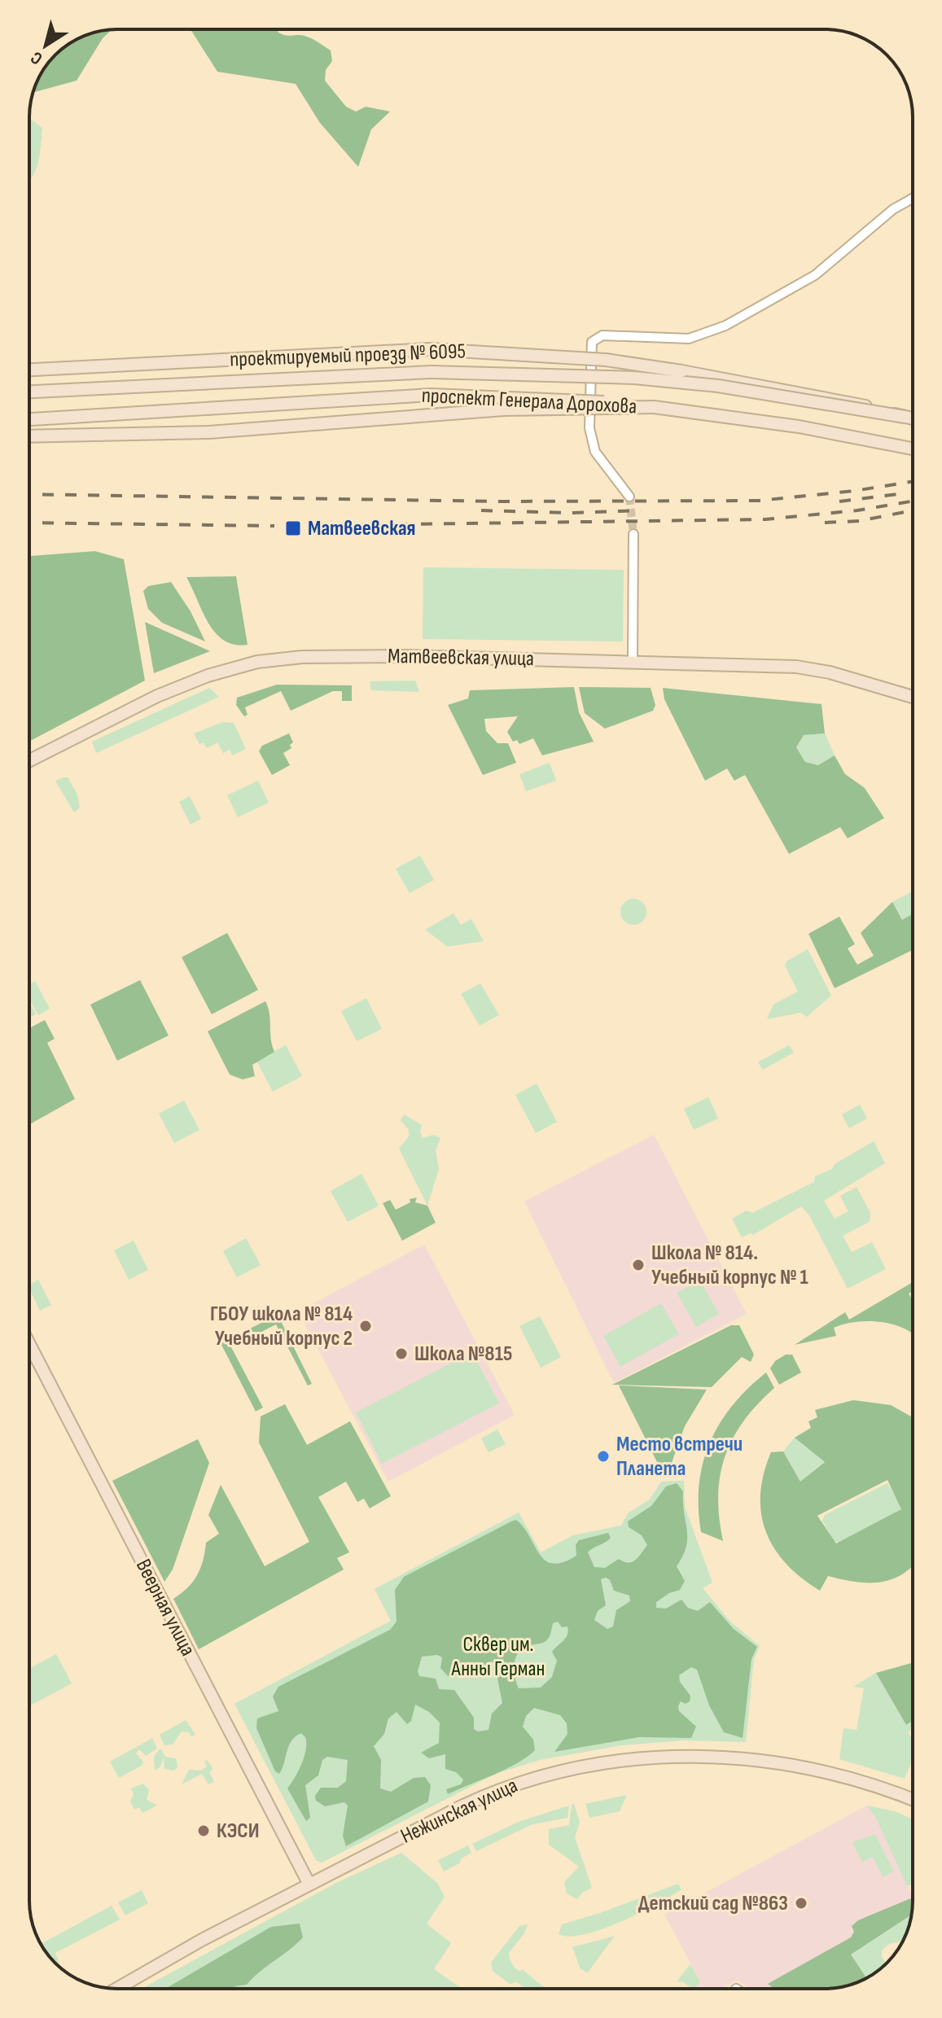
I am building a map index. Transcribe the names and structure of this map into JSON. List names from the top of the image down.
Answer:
{
  "streets": {
    "main road": [
      "проектируемый проезд № 6095",
      "проспект Генерала Дорохова",
      "Матвеевская улица",
      "Веерная улица",
      "Нежинская улица"
    ]
  },
  "crossings": [
    ["проектируемый проезд № 6095", "проспект Генерала Дорохова"],
    ["Веерная улица", "Нежинская улица"]
  ],
  "parks": ["Сквер им. Анны Герман"],
  "places": {
    "transit": ["Матвеевская"],
    "other": [
      "Школа № 814. Учебный корпус № 1",
      "ГБОУ школа № 814 Учебный корпус 2",
      "Школа №815",
      "Место встречи Планета",
      "КЭСИ",
      "Детский сад №863"
    ]
  },
  "north": "bottom left"
}
